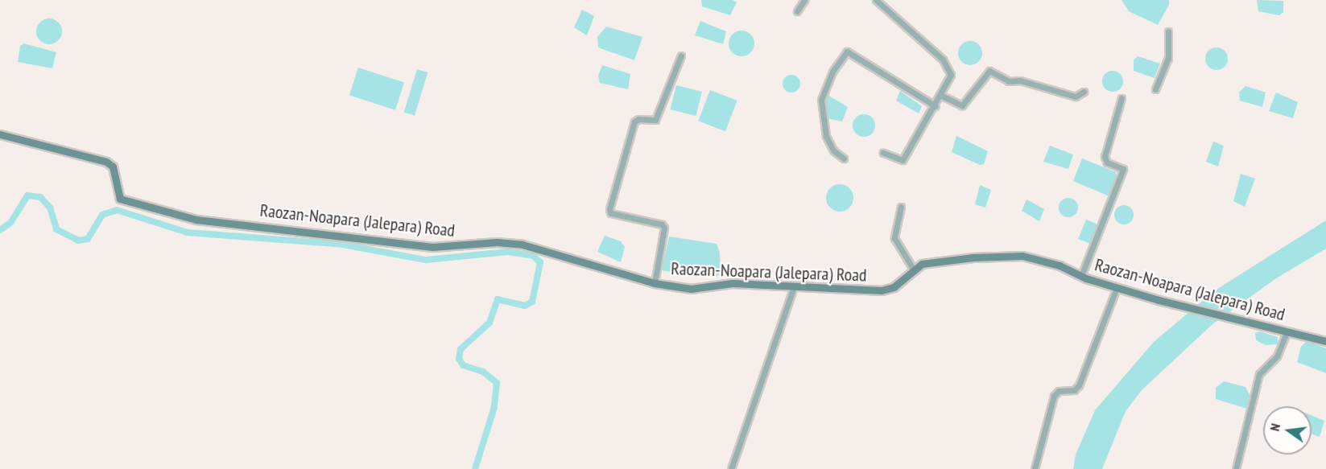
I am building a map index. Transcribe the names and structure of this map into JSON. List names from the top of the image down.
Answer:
{
  "streets": {
    "main road": ["Raozan-Noapara (Jalepara) Road"]
  },
  "north": "left"
}
